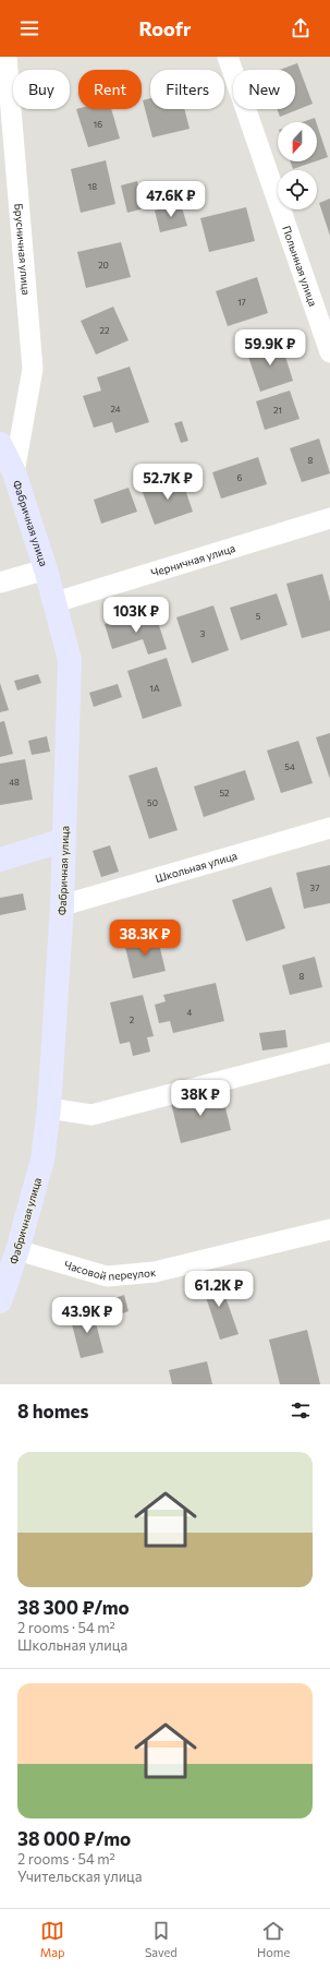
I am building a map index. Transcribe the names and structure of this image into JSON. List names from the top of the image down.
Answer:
{
  "streets": {
    "street": [
      "Брусничная улица",
      "Полынная улица",
      "Фабричная улица",
      "Черничная улица",
      "Школьная улица",
      "Часовой переулок"
    ]
  },
  "crossings": [
    ["Брусничная улица", "Фабричная улица"],
    ["Фабричная улица", "Черничная улица"],
    ["Фабричная улица", "Школьная улица"],
    ["Фабричная улица", "Часовой переулок"]
  ],
  "house_numbers": [
    "16",
    "18",
    "20",
    "17",
    "22",
    "24",
    "21",
    "8",
    "6",
    "5",
    "3",
    "1А",
    "54",
    "48",
    "52",
    "50",
    "37",
    "8",
    "4",
    "2"
  ],
  "north": "bottom",
  "page": {
    "header": "Roofr",
    "chip": [
      "Buy",
      "Rent",
      "Filters",
      "New"
    ],
    "price": [
      "47.6K ₽",
      "59.9K ₽",
      "52.7K ₽",
      "103K ₽",
      "38.3K ₽",
      "38K ₽",
      "61.2K ₽",
      "43.9K ₽"
    ],
    "heading": "8 homes",
    "list": [
      {
        "name": "38 300 ₽/mo",
        "note": "2 rooms · 54 m² · Школьная улица"
      },
      {
        "name": "38 000 ₽/mo",
        "note": "2 rooms · 54 m² · Учительская улица"
      }
    ],
    "tabs": ["Map", "Saved", "Home"]
  }
}
